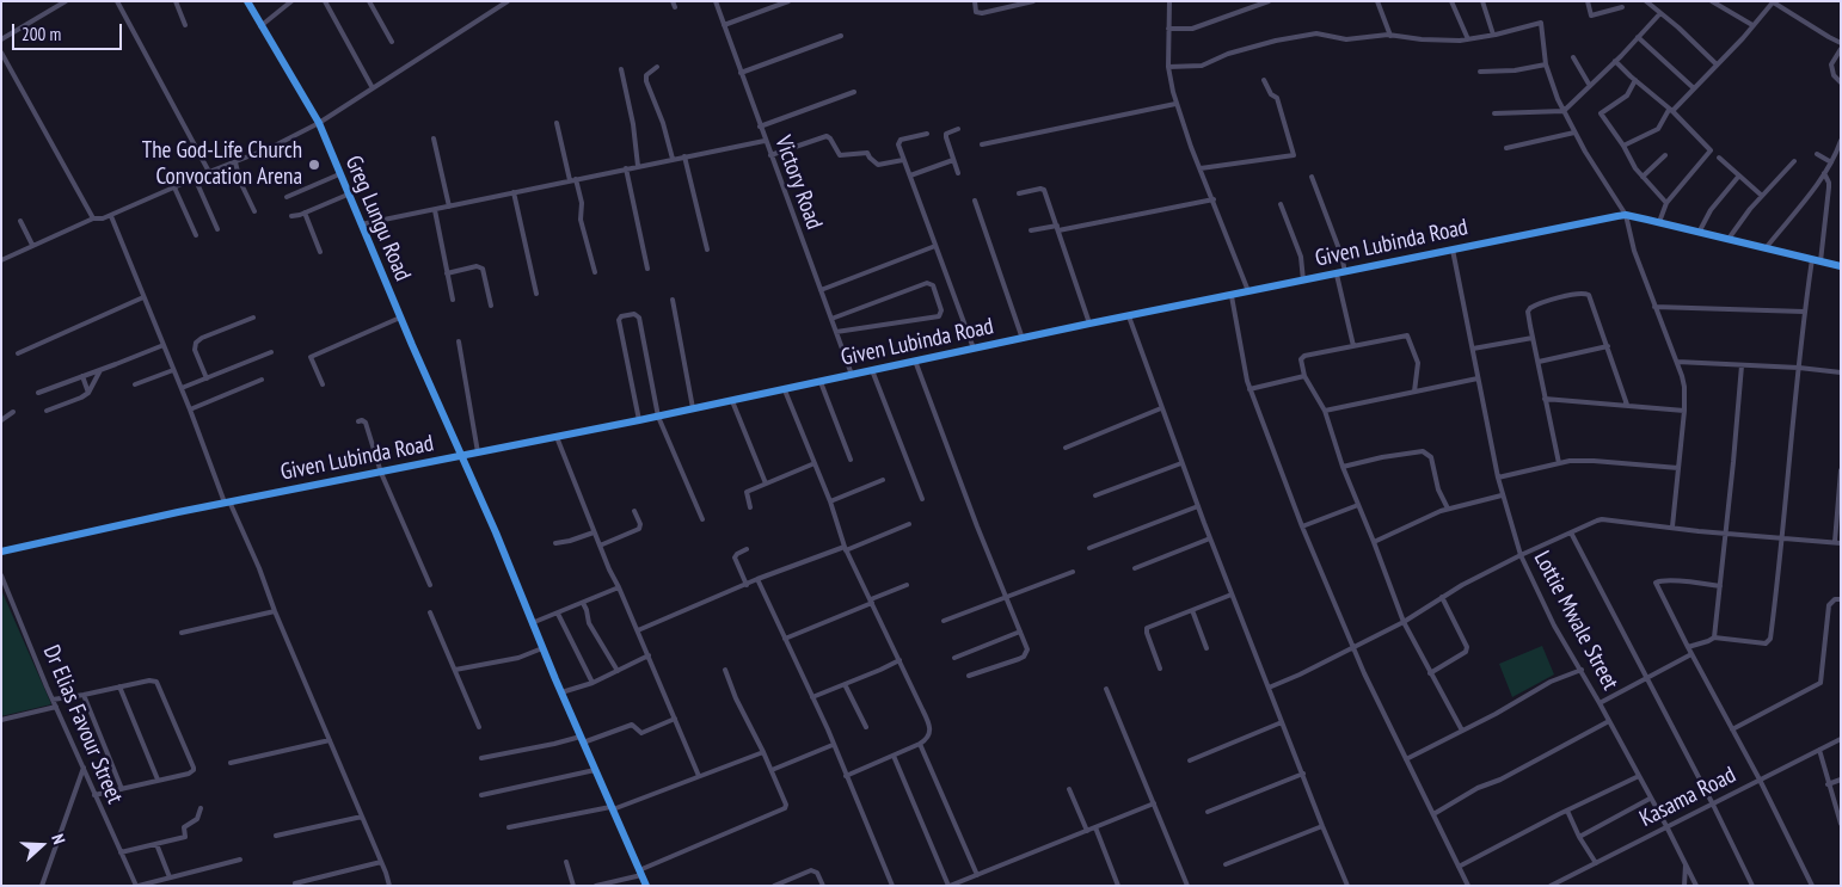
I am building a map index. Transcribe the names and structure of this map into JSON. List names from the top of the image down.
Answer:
{
  "streets": {
    "street": [
      "Victory Road",
      "Greg Lungu Road",
      "Given Lubinda Road",
      "Lottie Mwale Street",
      "Dr Elias Favour Street",
      "Kasama Road"
    ]
  },
  "crossings": [
    ["Victory Road", "Given Lubinda Road"],
    ["Greg Lungu Road", "Given Lubinda Road"],
    ["Given Lubinda Road", "Lottie Mwale Street"],
    ["Lottie Mwale Street", "Kasama Road"]
  ],
  "places": ["The God-Life Church Convocation Arena"],
  "scale_bar": "200 m",
  "north": "right"
}
